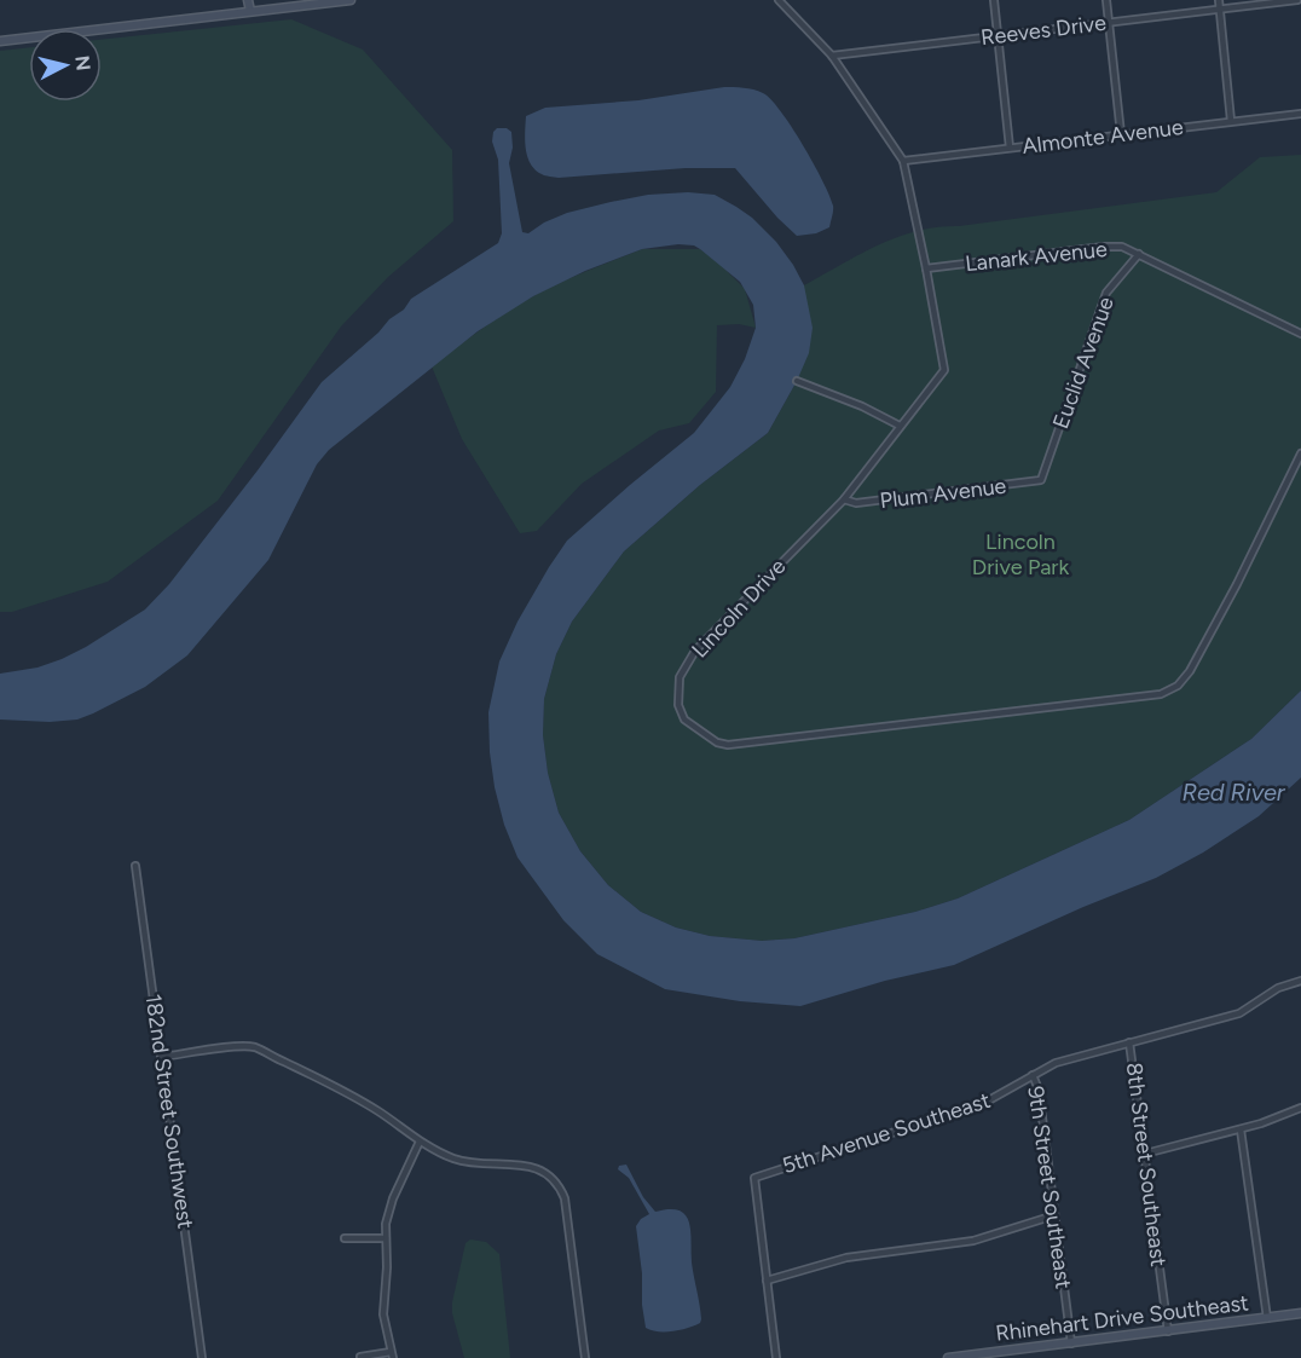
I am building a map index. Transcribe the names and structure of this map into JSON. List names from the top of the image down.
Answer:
{
  "streets": {
    "street": [
      "Reeves Drive",
      "Almonte Avenue",
      "Lanark Avenue",
      "Euclid Avenue",
      "Plum Avenue",
      "Lincoln Drive",
      "182nd Street Southwest",
      "5th Avenue Southeast",
      "8th Street Southeast",
      "9th Street Southeast",
      "Rhinehart Drive Southeast"
    ]
  },
  "crossings": [
    ["Reeves Drive", "Lincoln Drive"],
    ["Almonte Avenue", "Lincoln Drive"],
    ["Lanark Avenue", "Euclid Avenue"],
    ["Lanark Avenue", "Lincoln Drive"],
    ["Euclid Avenue", "Plum Avenue"],
    ["Plum Avenue", "Lincoln Drive"],
    ["5th Avenue Southeast", "8th Street Southeast"],
    ["5th Avenue Southeast", "9th Street Southeast"],
    ["8th Street Southeast", "Rhinehart Drive Southeast"],
    ["9th Street Southeast", "Rhinehart Drive Southeast"]
  ],
  "water": ["Red River"],
  "parks": ["Lincoln Drive Park"],
  "north": "right"
}
